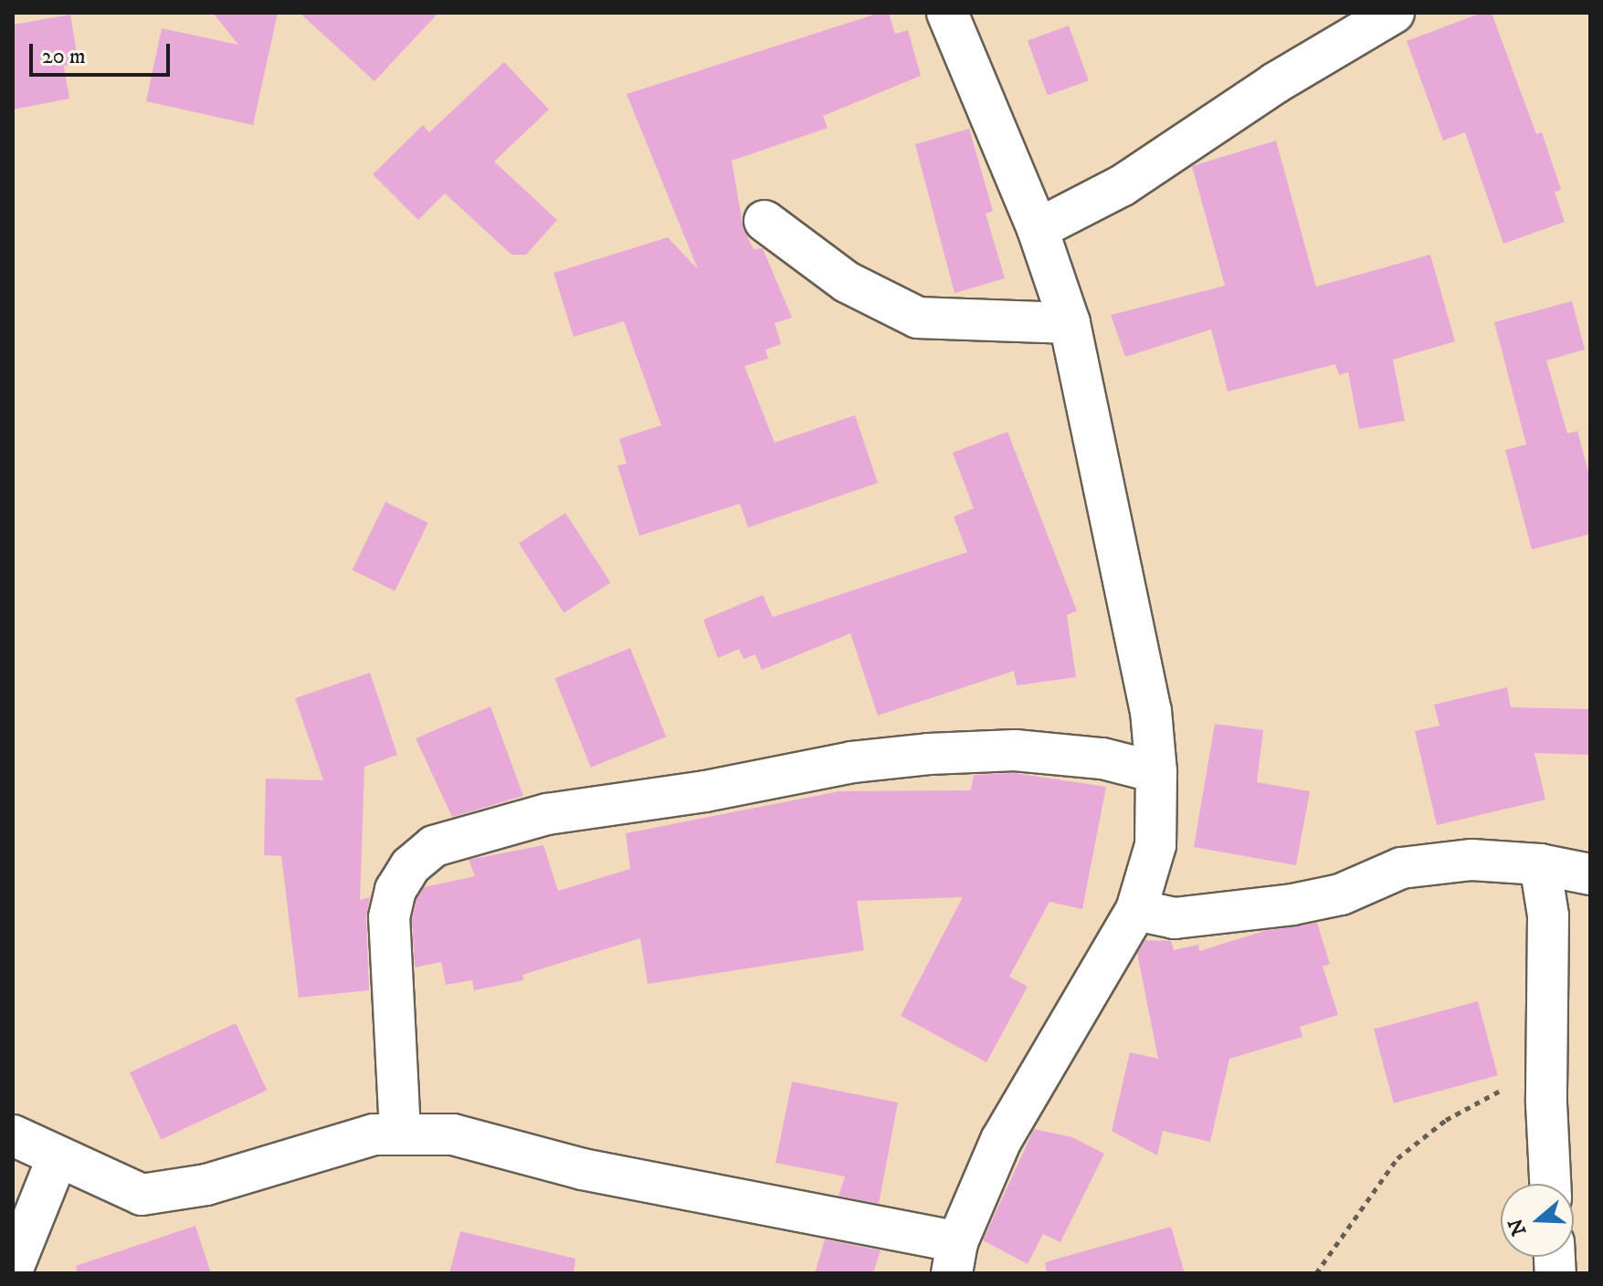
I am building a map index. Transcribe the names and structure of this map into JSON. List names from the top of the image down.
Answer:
{
  "scale_bar": "20 m",
  "north": "left"
}
